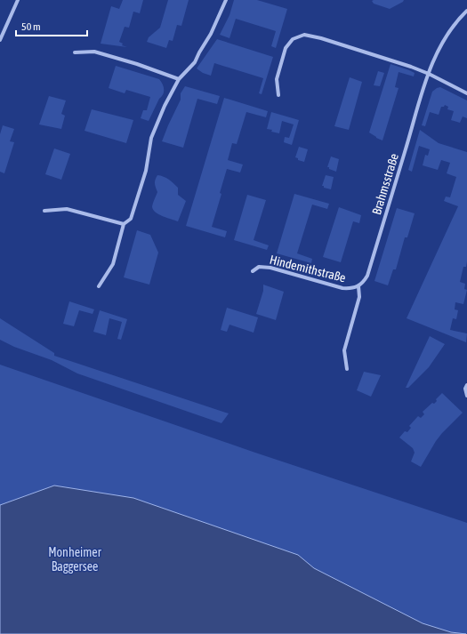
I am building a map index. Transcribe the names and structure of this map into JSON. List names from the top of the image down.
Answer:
{
  "streets": {
    "street": ["Brahmsstraße", "Hindemithstraße"]
  },
  "crossings": [
    ["Brahmsstraße", "Hindemithstraße"]
  ],
  "parks": ["Monheimer Baggersee"],
  "scale_bar": "50 m"
}
